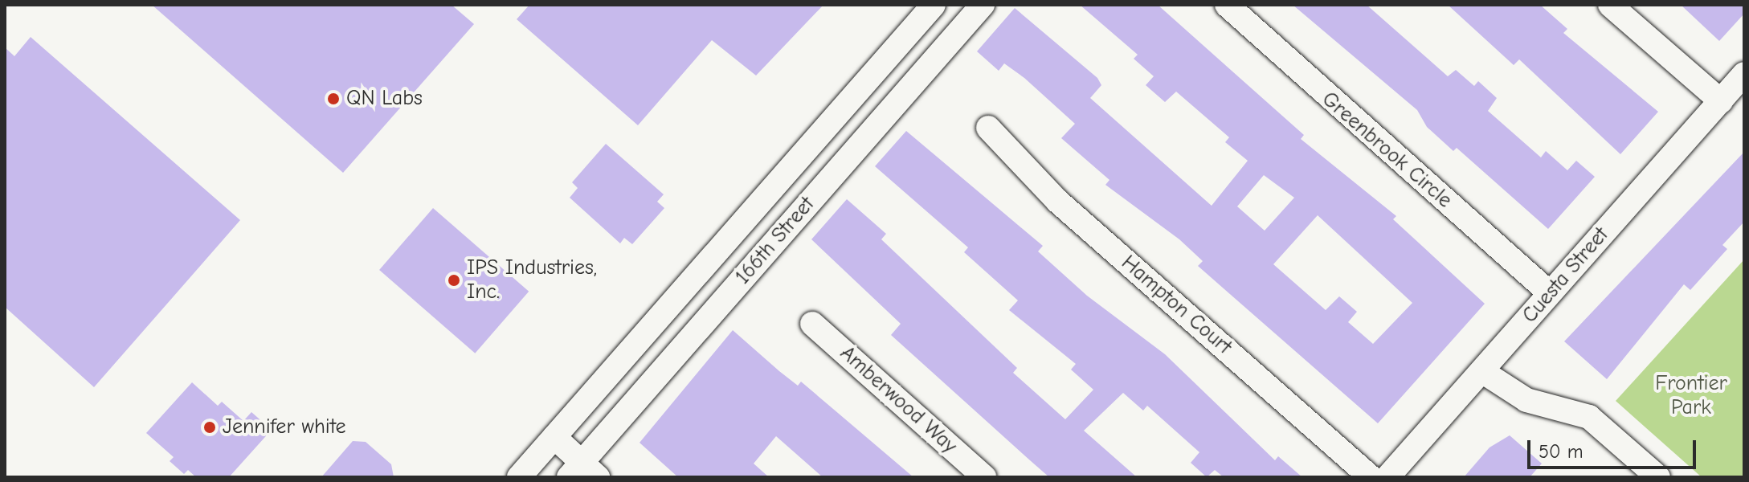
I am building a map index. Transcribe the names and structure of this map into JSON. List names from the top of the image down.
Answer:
{
  "streets": {
    "street": [
      "Greenbrook Circle",
      "166th Street",
      "Cuesta Street",
      "Hampton Court",
      "Amberwood Way"
    ]
  },
  "crossings": [
    ["Greenbrook Circle", "Cuesta Street"]
  ],
  "parks": ["Frontier Park"],
  "places": ["QN Labs", "IPS Industries, Inc.", "Jennifer white"],
  "scale_bar": "50 m"
}
